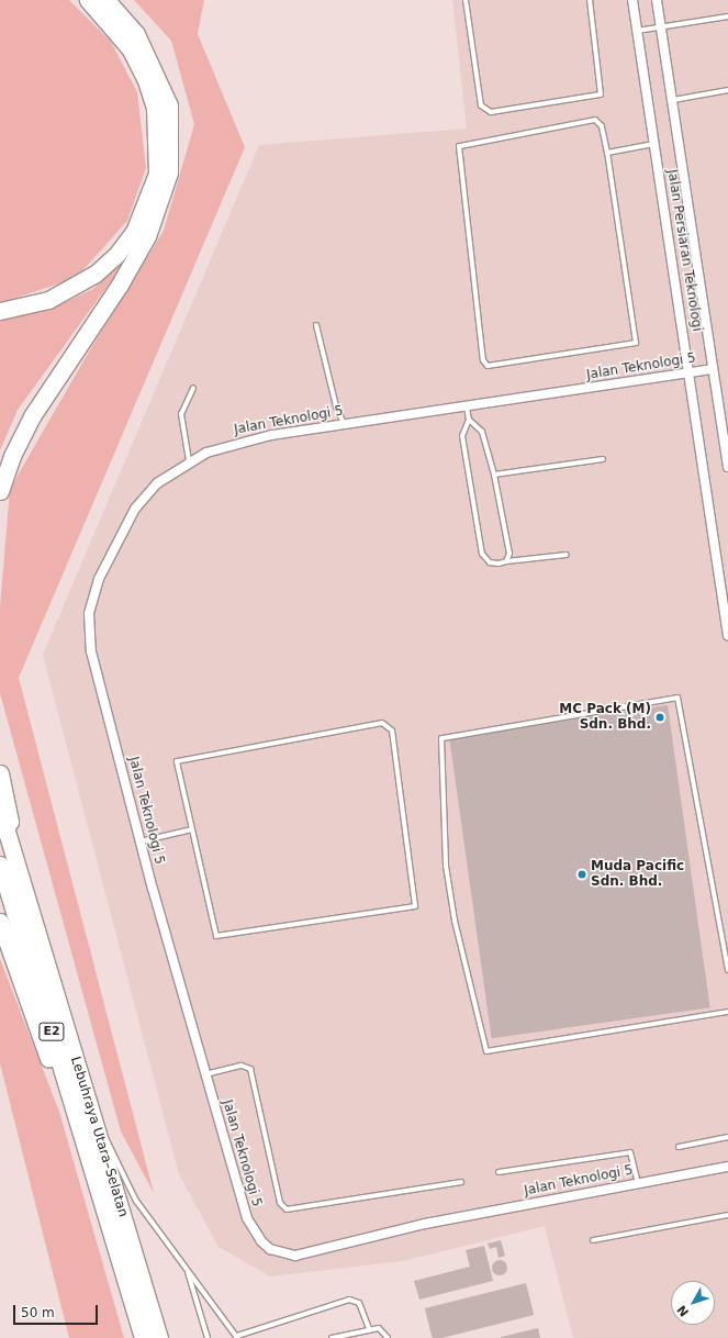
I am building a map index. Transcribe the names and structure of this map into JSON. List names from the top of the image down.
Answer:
{
  "streets": {
    "highway": ["E2", "Lebuhraya Utara–Selatan"],
    "street": ["Jalan Persiaran Teknologi", "Jalan Teknologi 5"]
  },
  "crossings": [
    ["Jalan Persiaran Teknologi", "Jalan Teknologi 5"]
  ],
  "places": ["MC Pack (M) Sdn. Bhd.", "Muda Pacific Sdn. Bhd."],
  "scale_bar": "50 m",
  "north": "bottom left"
}
